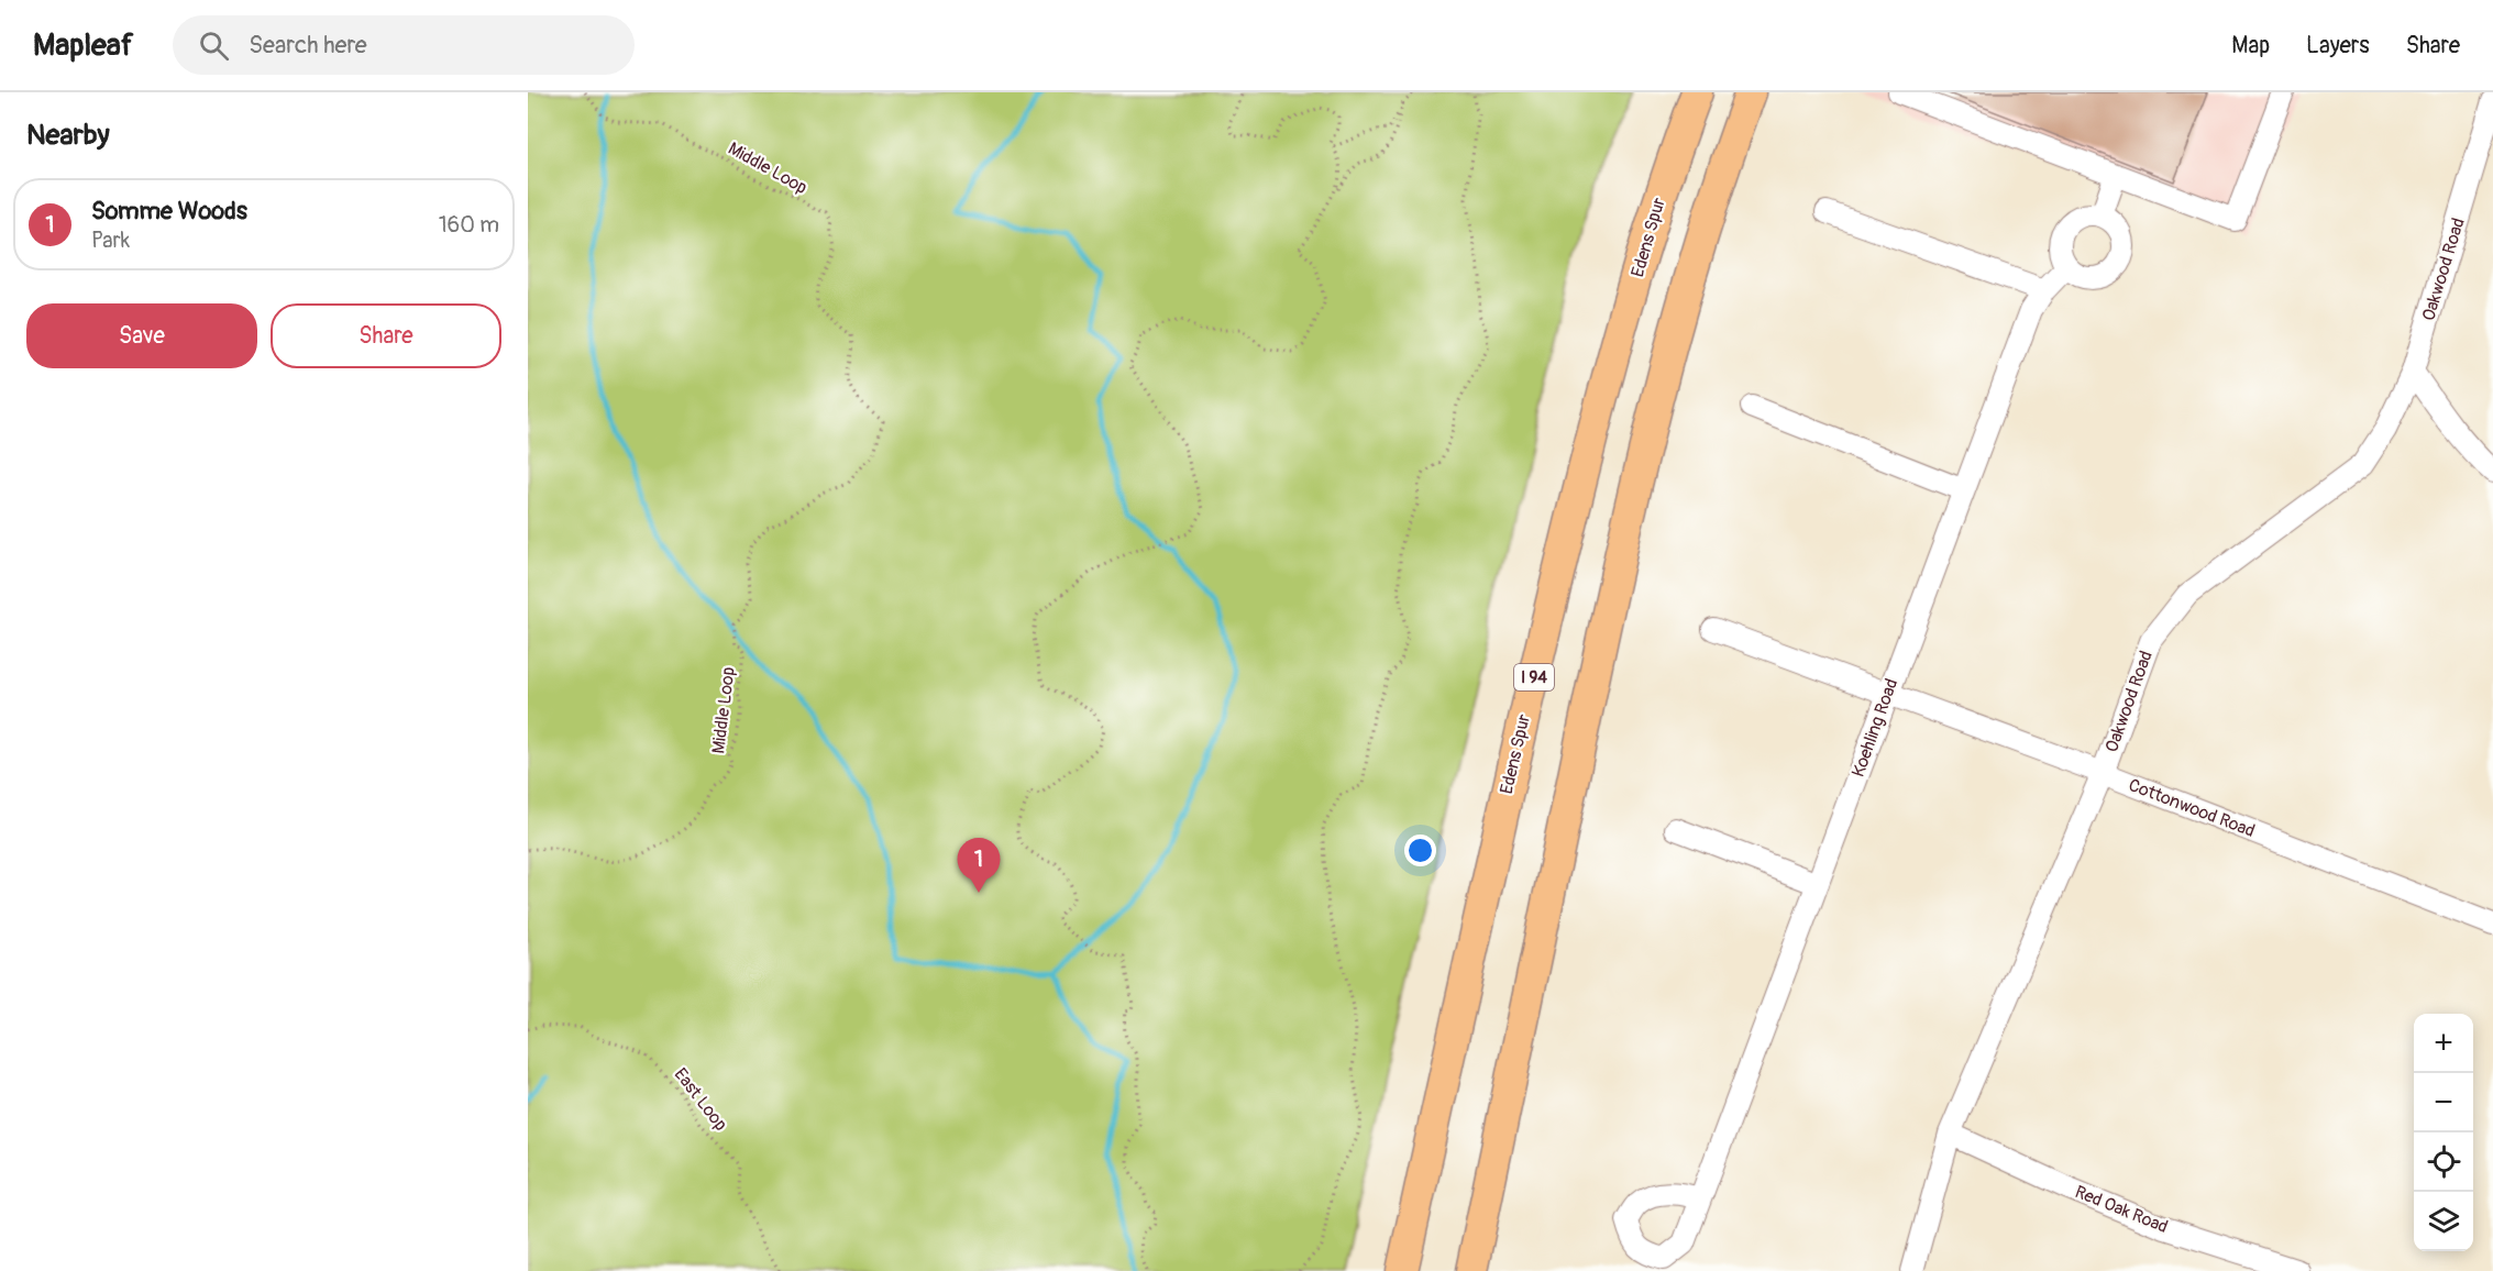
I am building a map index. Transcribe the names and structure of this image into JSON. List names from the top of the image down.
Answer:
{
  "streets": {
    "highway": ["Edens Spur", "I 94"],
    "street": [
      "Oakwood Road",
      "Koehling Road",
      "Cottonwood Road",
      "Red Oak Road"
    ],
    "path": ["Middle Loop", "East Loop"]
  },
  "crossings": [
    ["Oakwood Road", "Cottonwood Road"],
    ["Oakwood Road", "Red Oak Road"],
    ["Koehling Road", "Cottonwood Road"]
  ],
  "page": {
    "header": "Mapleaf",
    "search": "Search here",
    "nav": ["Map", "Layers", "Share"],
    "heading": "Nearby",
    "list": [
      {
        "mark": "1",
        "name": "Somme Woods",
        "note": "Park",
        "value": "160 m"
      }
    ],
    "buttons": ["Save", "Share"],
    "pins": "1",
    "map_buttons": ["+", "−"]
  }
}
